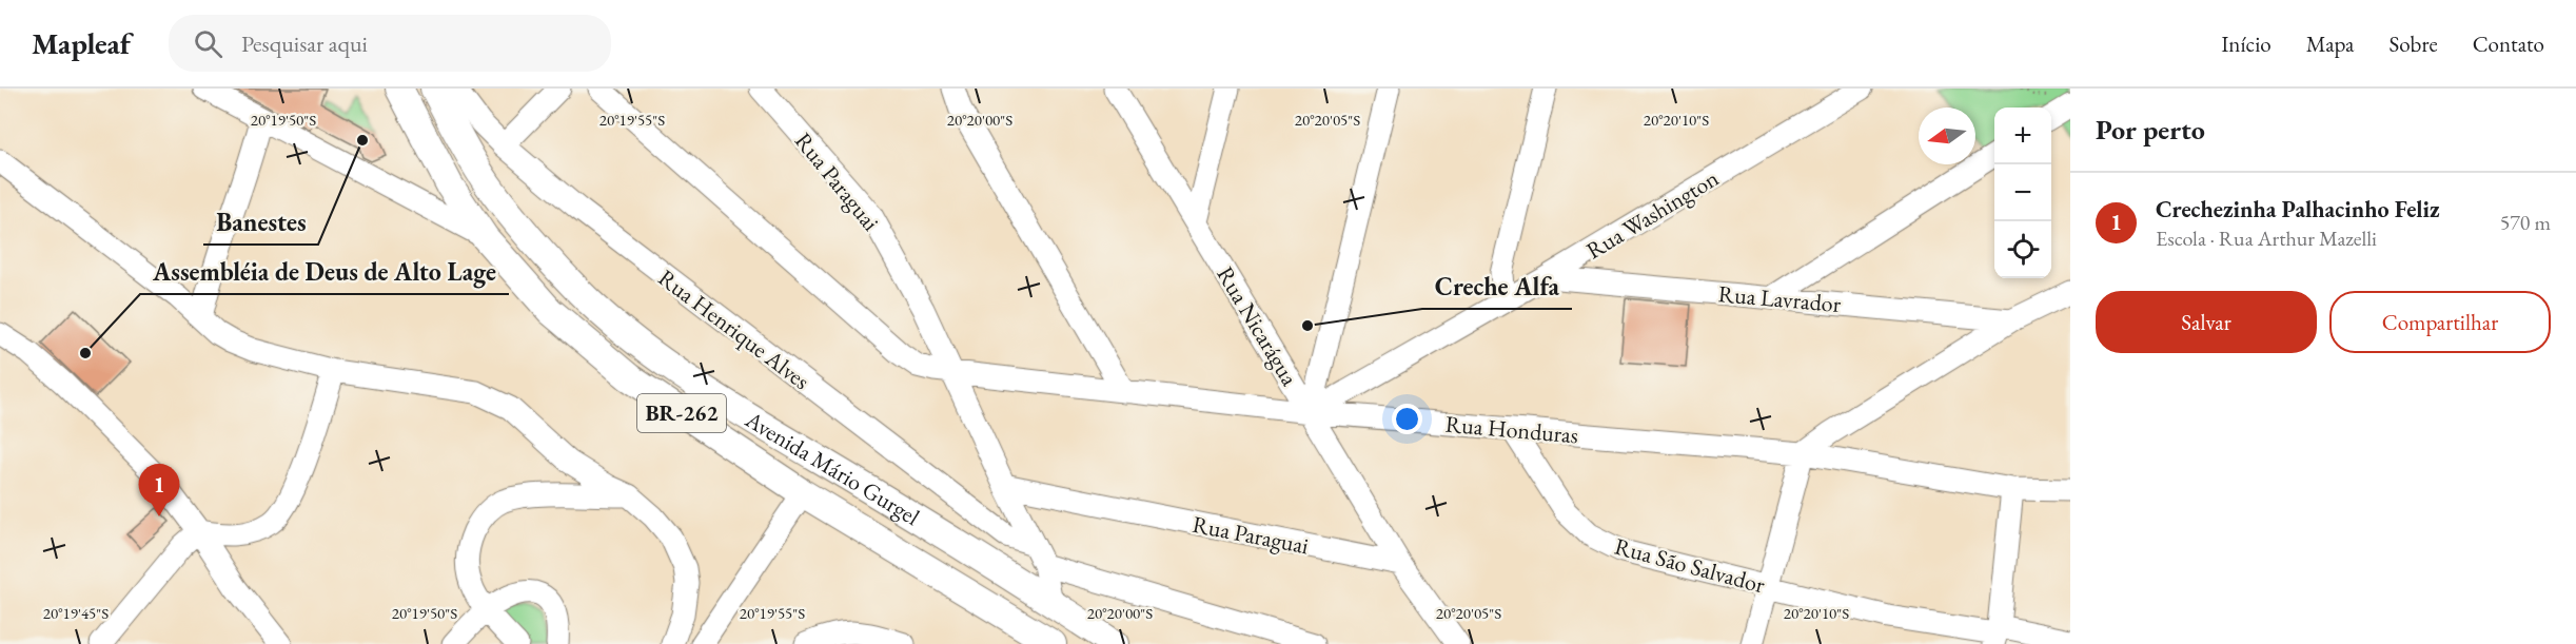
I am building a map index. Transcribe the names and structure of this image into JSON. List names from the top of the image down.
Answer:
{
  "streets": {
    "main road": ["BR-262", "Avenida Mário Gurgel"],
    "street": [
      "Rua Paraguai",
      "Rua Washington",
      "Rua Lavrador",
      "Rua Nicarágua",
      "Rua Henrique Alves",
      "Rua Honduras",
      "Rua São Salvador"
    ]
  },
  "crossings": [
    ["Rua Paraguai", "Rua Nicarágua"],
    ["Rua Paraguai", "Rua Henrique Alves"],
    ["Rua Paraguai", "Rua Honduras"],
    ["Rua Paraguai", "Avenida Mário Gurgel"],
    ["Rua Washington", "Rua Lavrador"],
    ["Rua Washington", "Rua Nicarágua"],
    ["Rua Washington", "Rua Honduras"],
    ["Rua Nicarágua", "Rua Honduras"],
    ["Rua Honduras", "Rua São Salvador"]
  ],
  "places": ["Banestes", "Creche Alfa", "Assembléia de Deus de Alto Lage"],
  "north": "left",
  "page": {
    "header": "Mapleaf",
    "search": "Pesquisar aqui",
    "nav": [
      "Início",
      "Mapa",
      "Sobre",
      "Contato"
    ],
    "heading": "Por perto",
    "map_buttons": ["+", "−"],
    "list": [
      {
        "mark": "1",
        "name": "Crechezinha Palhacinho Feliz",
        "note": "Escola · Rua Arthur Mazelli",
        "value": "570 m"
      }
    ],
    "buttons": ["Salvar", "Compartilhar"],
    "pins": "1"
  },
  "coordinates": [
    "20°19'50\"S",
    "20°19'55\"S",
    "20°20'00\"S",
    "20°20'05\"S",
    "20°20'10\"S",
    "20°19'45\"S"
  ]
}
